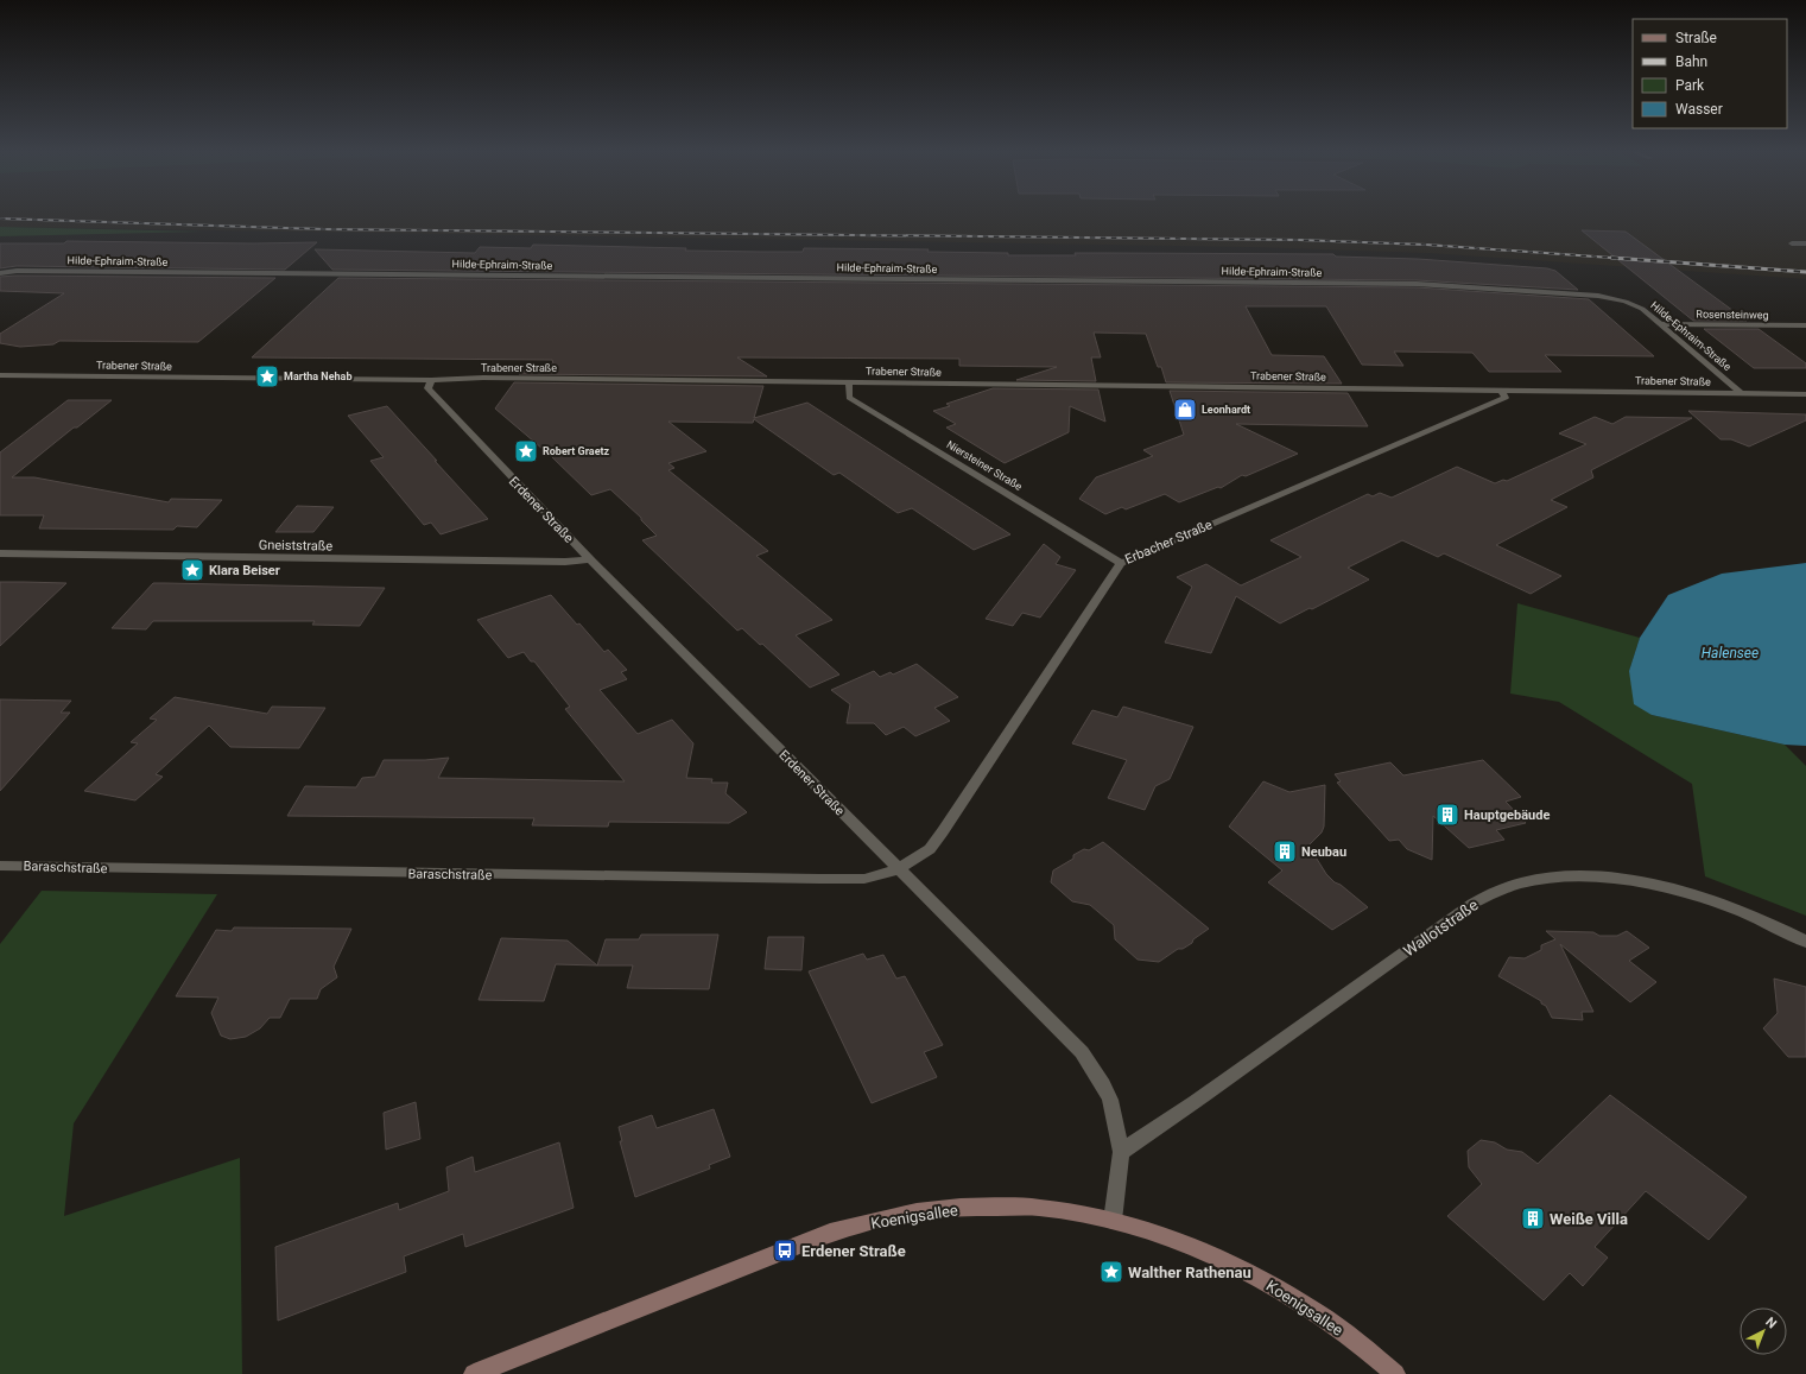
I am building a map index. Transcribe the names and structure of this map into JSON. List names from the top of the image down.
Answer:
{
  "streets": {
    "main road": ["Koenigsallee"],
    "street": [
      "Hilde-Ephraim-Straße",
      "Rosensteinweg",
      "Trabener Straße",
      "Niersteiner Straße",
      "Erdener Straße",
      "Erbacher Straße",
      "Gneiststraße",
      "Baraschstraße",
      "Wallotstraße"
    ]
  },
  "crossings": [
    ["Hilde-Ephraim-Straße", "Rosensteinweg"],
    ["Hilde-Ephraim-Straße", "Trabener Straße"],
    ["Trabener Straße", "Niersteiner Straße"],
    ["Trabener Straße", "Erdener Straße"],
    ["Trabener Straße", "Erbacher Straße"],
    ["Niersteiner Straße", "Erbacher Straße"],
    ["Erdener Straße", "Erbacher Straße"],
    ["Erdener Straße", "Gneiststraße"],
    ["Erdener Straße", "Baraschstraße"],
    ["Erdener Straße", "Wallotstraße"],
    ["Erdener Straße", "Koenigsallee"],
    ["Erbacher Straße", "Baraschstraße"]
  ],
  "water": ["Halensee"],
  "places": {
    "place": [
      "Martha Nehab",
      "Robert Graetz",
      "Klara Beiser",
      "Walther Rathenau"
    ],
    "shop": ["Leonhardt"],
    "building": ["Hauptgebäude", "Neubau", "Weiße Villa"],
    "bus stop": ["Erdener Straße"]
  },
  "legend": [
    "Straße",
    "Bahn",
    "Park",
    "Wasser"
  ],
  "north": "top right"
}
